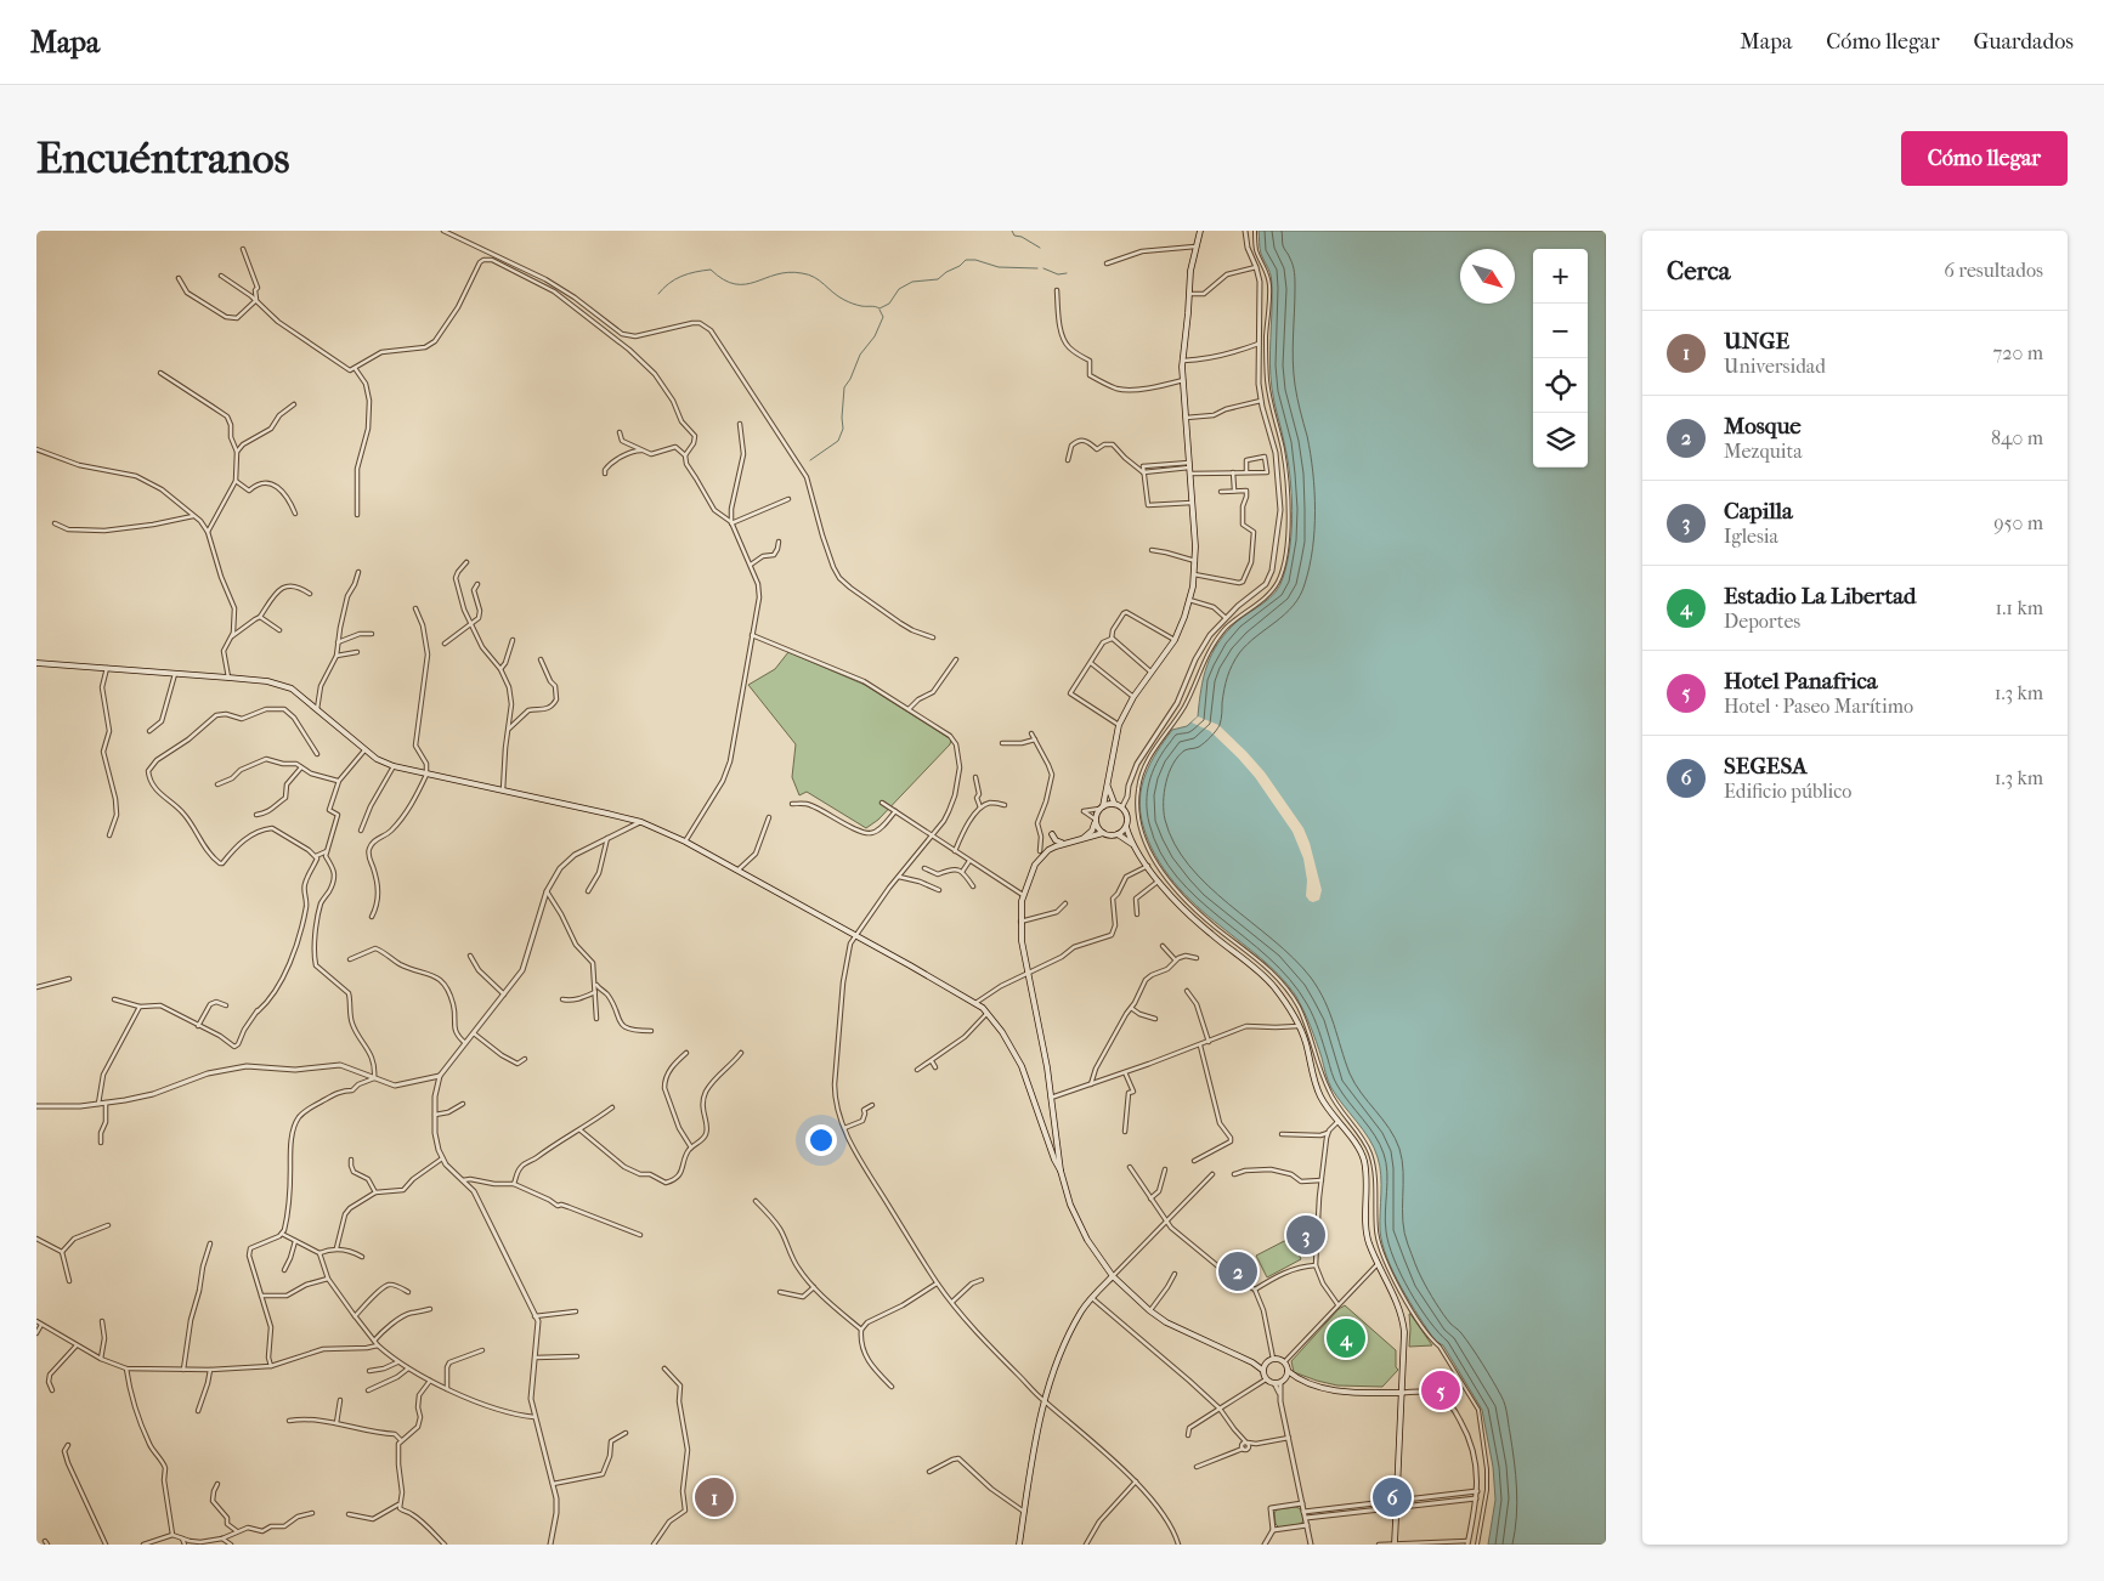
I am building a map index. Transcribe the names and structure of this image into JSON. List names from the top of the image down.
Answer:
{
  "north": "bottom right",
  "page": {
    "header": "Mapa",
    "nav": ["Mapa", "Cómo llegar", "Guardados"],
    "buttons": "Cómo llegar",
    "title": "Encuéntranos",
    "heading": ["Cerca", "6 resultados"],
    "map_buttons": ["+", "−"],
    "list": [
      {
        "mark": "1",
        "name": "UNGE",
        "note": "Universidad",
        "value": "720 m"
      },
      {
        "mark": "2",
        "name": "Mosque",
        "note": "Mezquita",
        "value": "840 m"
      },
      {
        "mark": "3",
        "name": "Capilla",
        "note": "Iglesia",
        "value": "950 m"
      },
      {
        "mark": "4",
        "name": "Estadio La Libertad",
        "note": "Deportes",
        "value": "1.1 km"
      },
      {
        "mark": "5",
        "name": "Hotel Panafrica",
        "note": "Hotel · Paseo Marítimo",
        "value": "1.3 km"
      },
      {
        "mark": "6",
        "name": "SEGESA",
        "note": "Edificio público",
        "value": "1.3 km"
      }
    ],
    "pins": [
      "3",
      "2",
      "4",
      "5",
      "1",
      "6"
    ]
  }
}
